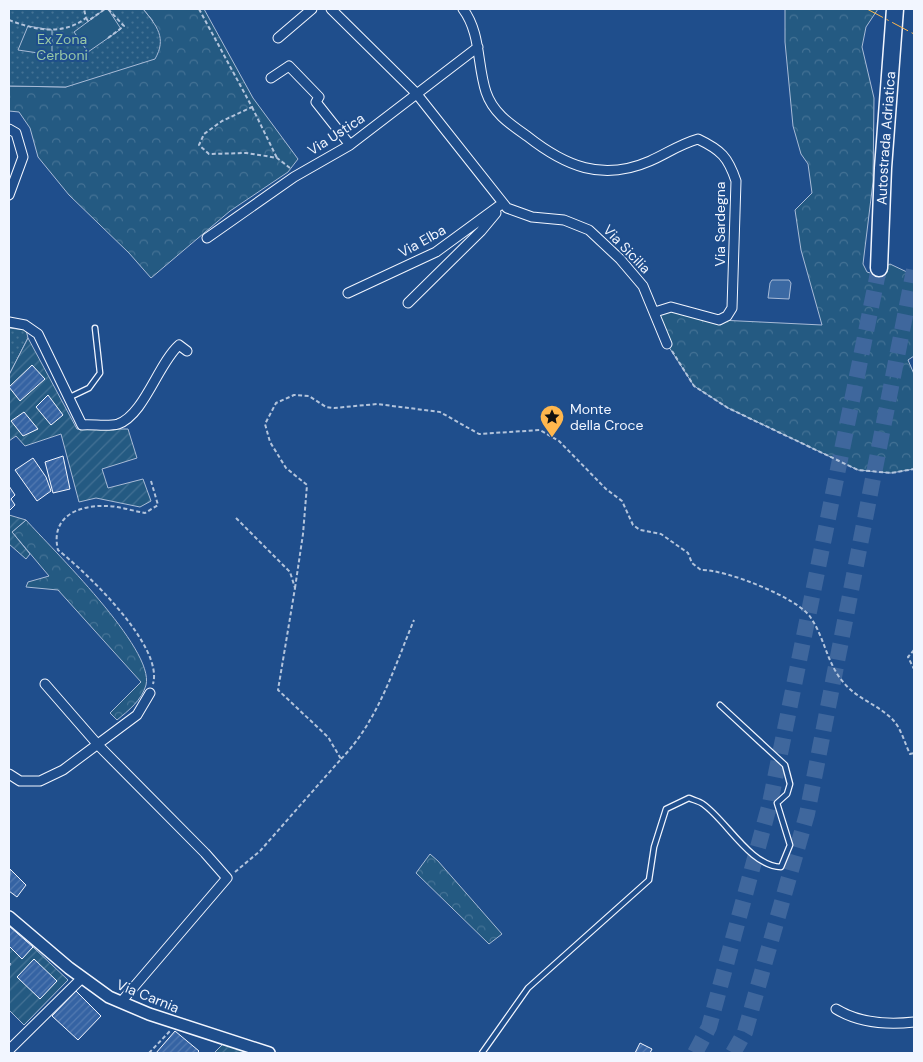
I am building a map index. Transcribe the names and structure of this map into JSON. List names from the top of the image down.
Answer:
{
  "streets": {
    "highway": ["Autostrada Adriatica"],
    "street": [
      "Via Ustica",
      "Via Sardegna",
      "Via Elba",
      "Via Sicilia",
      "Via Carnia"
    ]
  },
  "crossings": [
    ["Via Ustica", "Via Sardegna"],
    ["Via Ustica", "Via Sicilia"],
    ["Via Sardegna", "Via Sicilia"],
    ["Via Elba", "Via Sicilia"]
  ],
  "parks": ["Ex Zona Cerboni"],
  "places": {
    "place": ["Monte della Croce"]
  }
}
